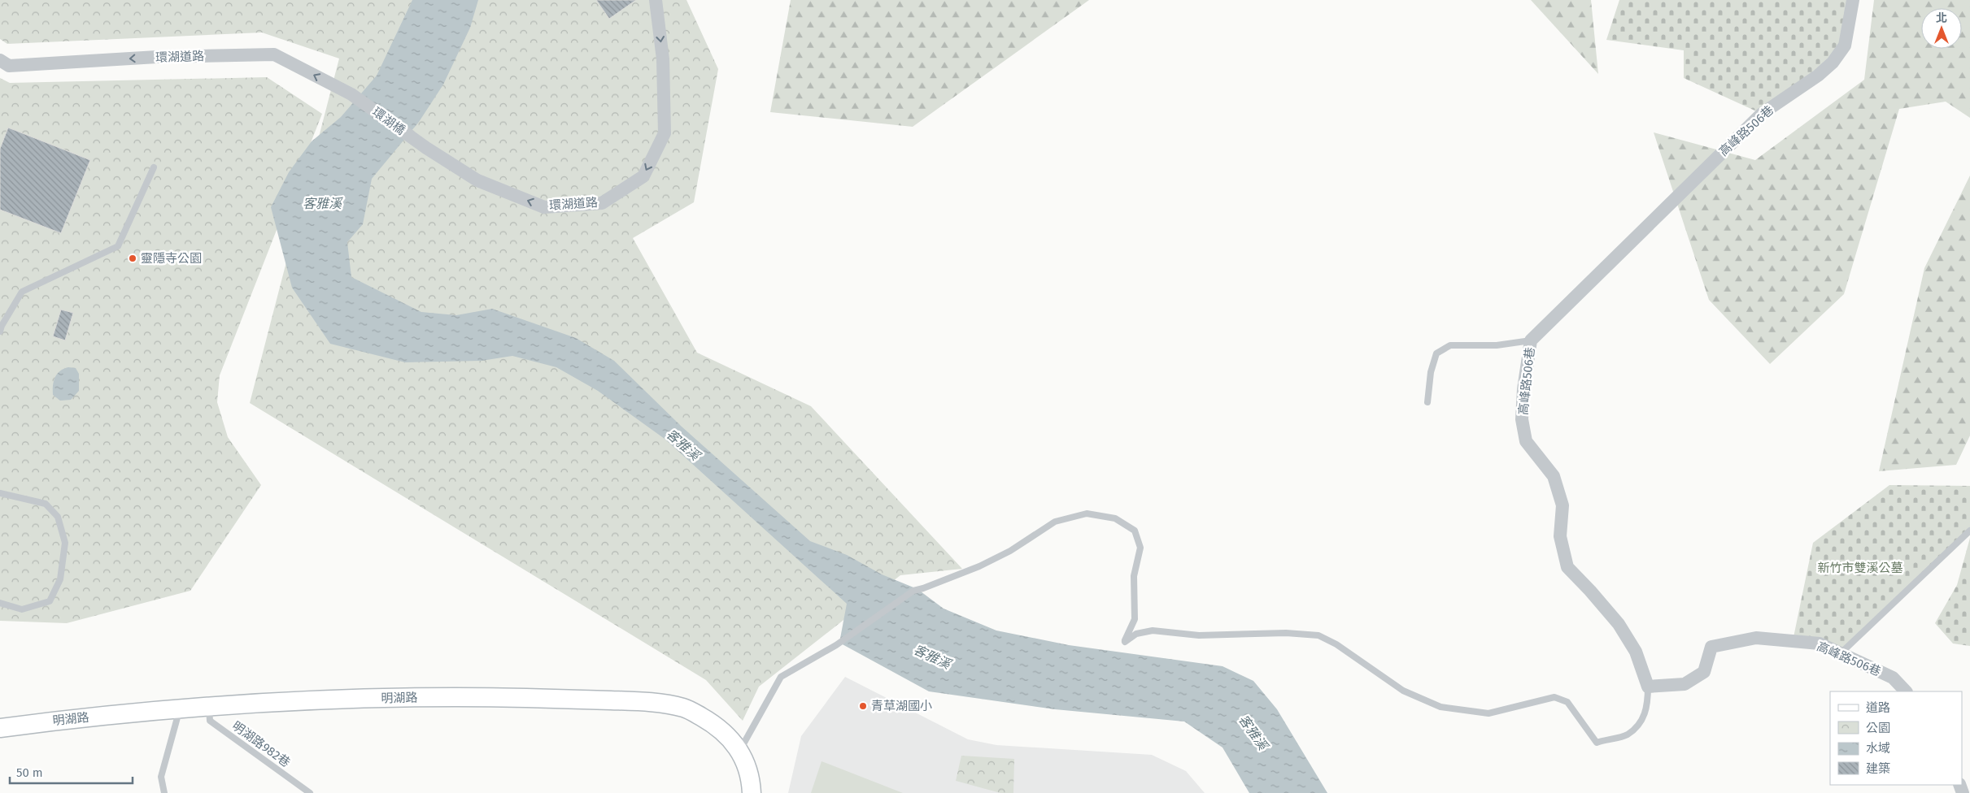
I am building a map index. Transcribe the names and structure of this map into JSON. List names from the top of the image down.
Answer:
{
  "streets": {
    "street": [
      "環湖道路",
      "環湖橋",
      "高峰路506巷",
      "明湖路"
    ],
    "lane": ["明湖路982巷"]
  },
  "crossings": [
    ["環湖道路", "環湖橋"],
    ["明湖路", "明湖路982巷"]
  ],
  "water": ["客雅溪"],
  "parks": ["新竹市雙溪公墓"],
  "places": ["靈隱寺公園", "青草湖國小"],
  "legend": [
    "道路",
    "公園",
    "水域",
    "建築"
  ],
  "scale_bar": "50 m",
  "north": "top"
}
